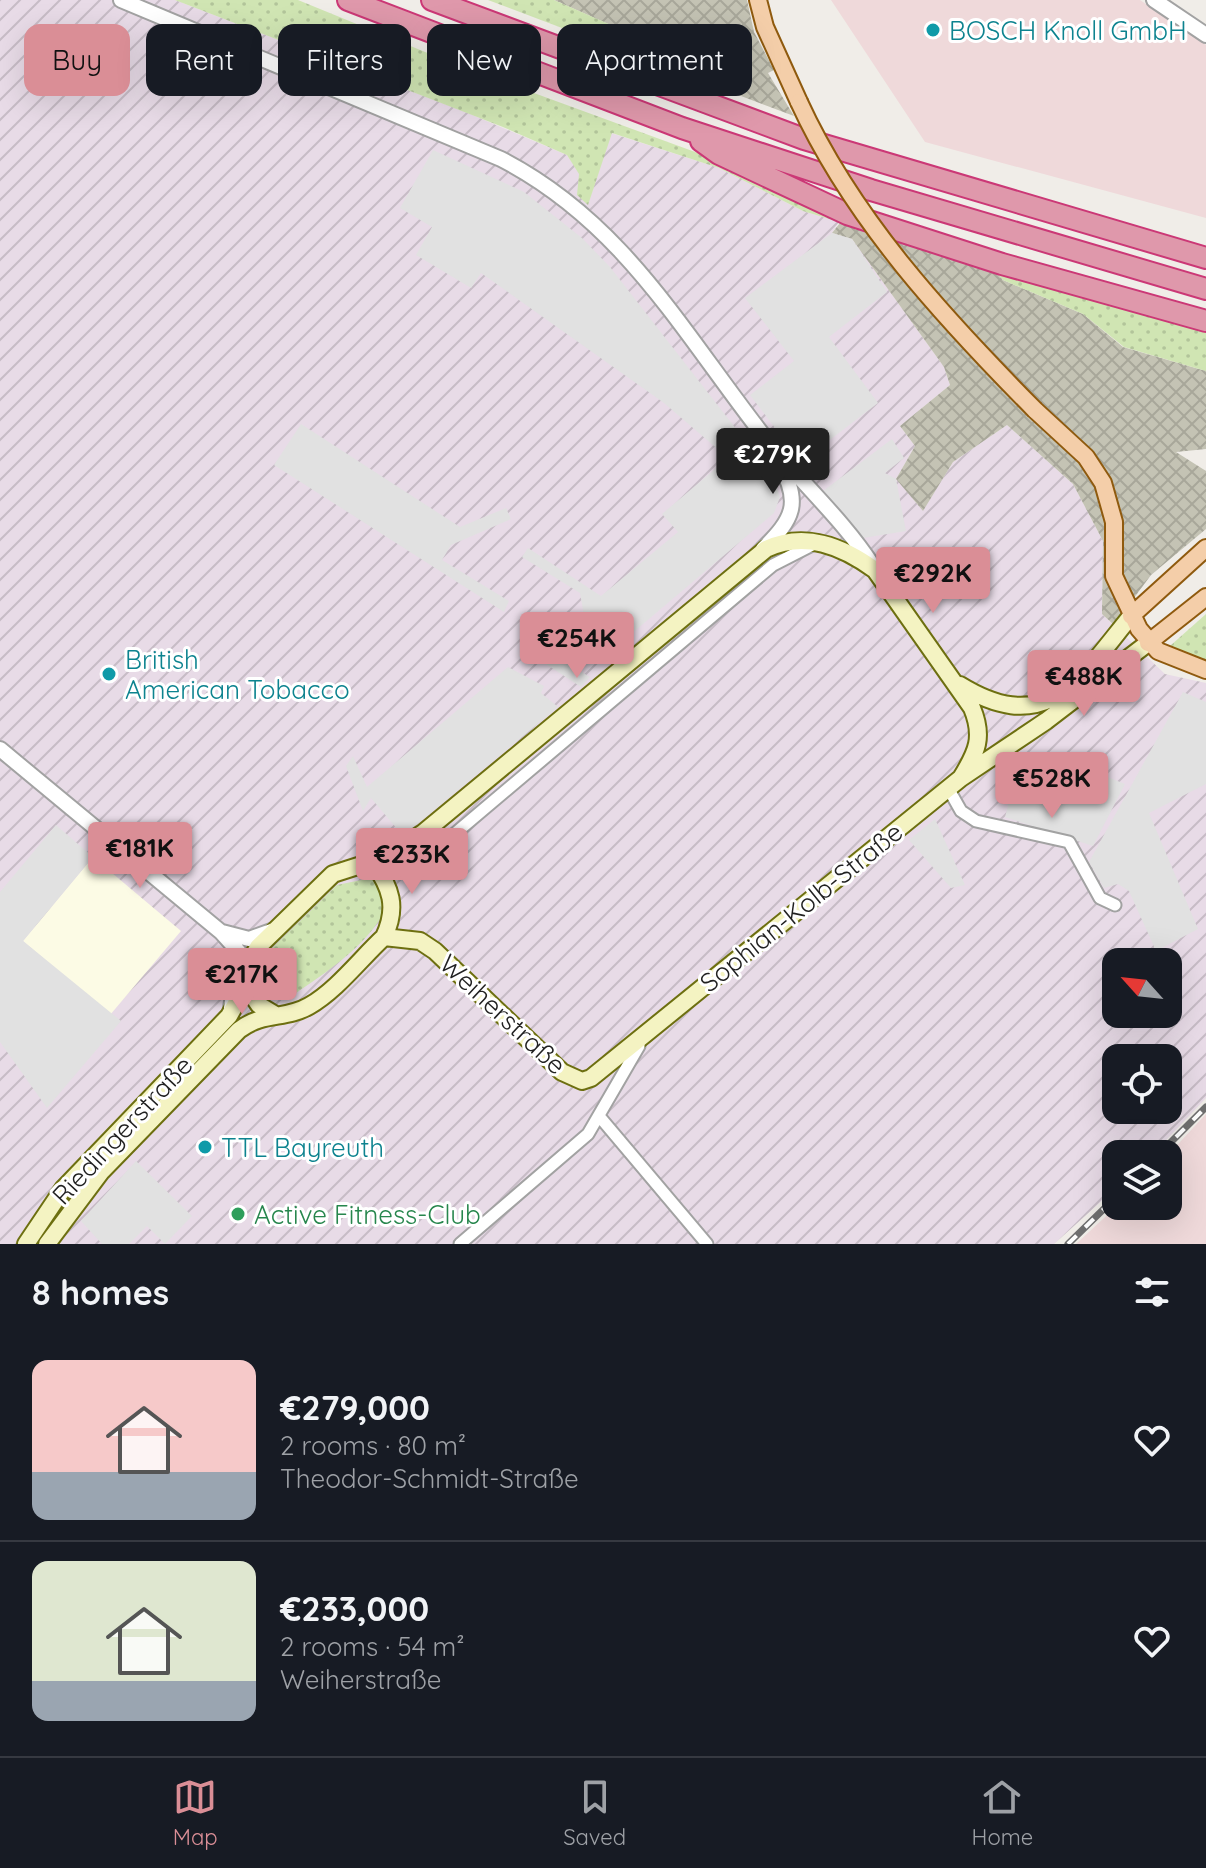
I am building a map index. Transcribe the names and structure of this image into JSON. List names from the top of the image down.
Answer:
{
  "streets": {
    "main road": ["Sophian-Kolb-Straße", "Weiherstraße", "Riedingerstraße"]
  },
  "crossings": [
    ["Sophian-Kolb-Straße", "Weiherstraße"],
    ["Weiherstraße", "Riedingerstraße"]
  ],
  "places": [
    "BOSCH Knoll GmbH",
    "British American Tobacco",
    "TTL Bayreuth",
    "Active Fitness-Club"
  ],
  "north": "top left",
  "page": {
    "chip": [
      "Buy",
      "Rent",
      "Filters",
      "New",
      "Apartment"
    ],
    "price": [
      "€279K",
      "€292K",
      "€254K",
      "€488K",
      "€528K",
      "€181K",
      "€233K",
      "€217K"
    ],
    "heading": "8 homes",
    "list": [
      {
        "name": "€279,000",
        "note": "2 rooms · 80 m² · Theodor-Schmidt-Straße"
      },
      {
        "name": "€233,000",
        "note": "2 rooms · 54 m² · Weiherstraße"
      }
    ],
    "tabs": ["Map", "Saved", "Home"]
  }
}
